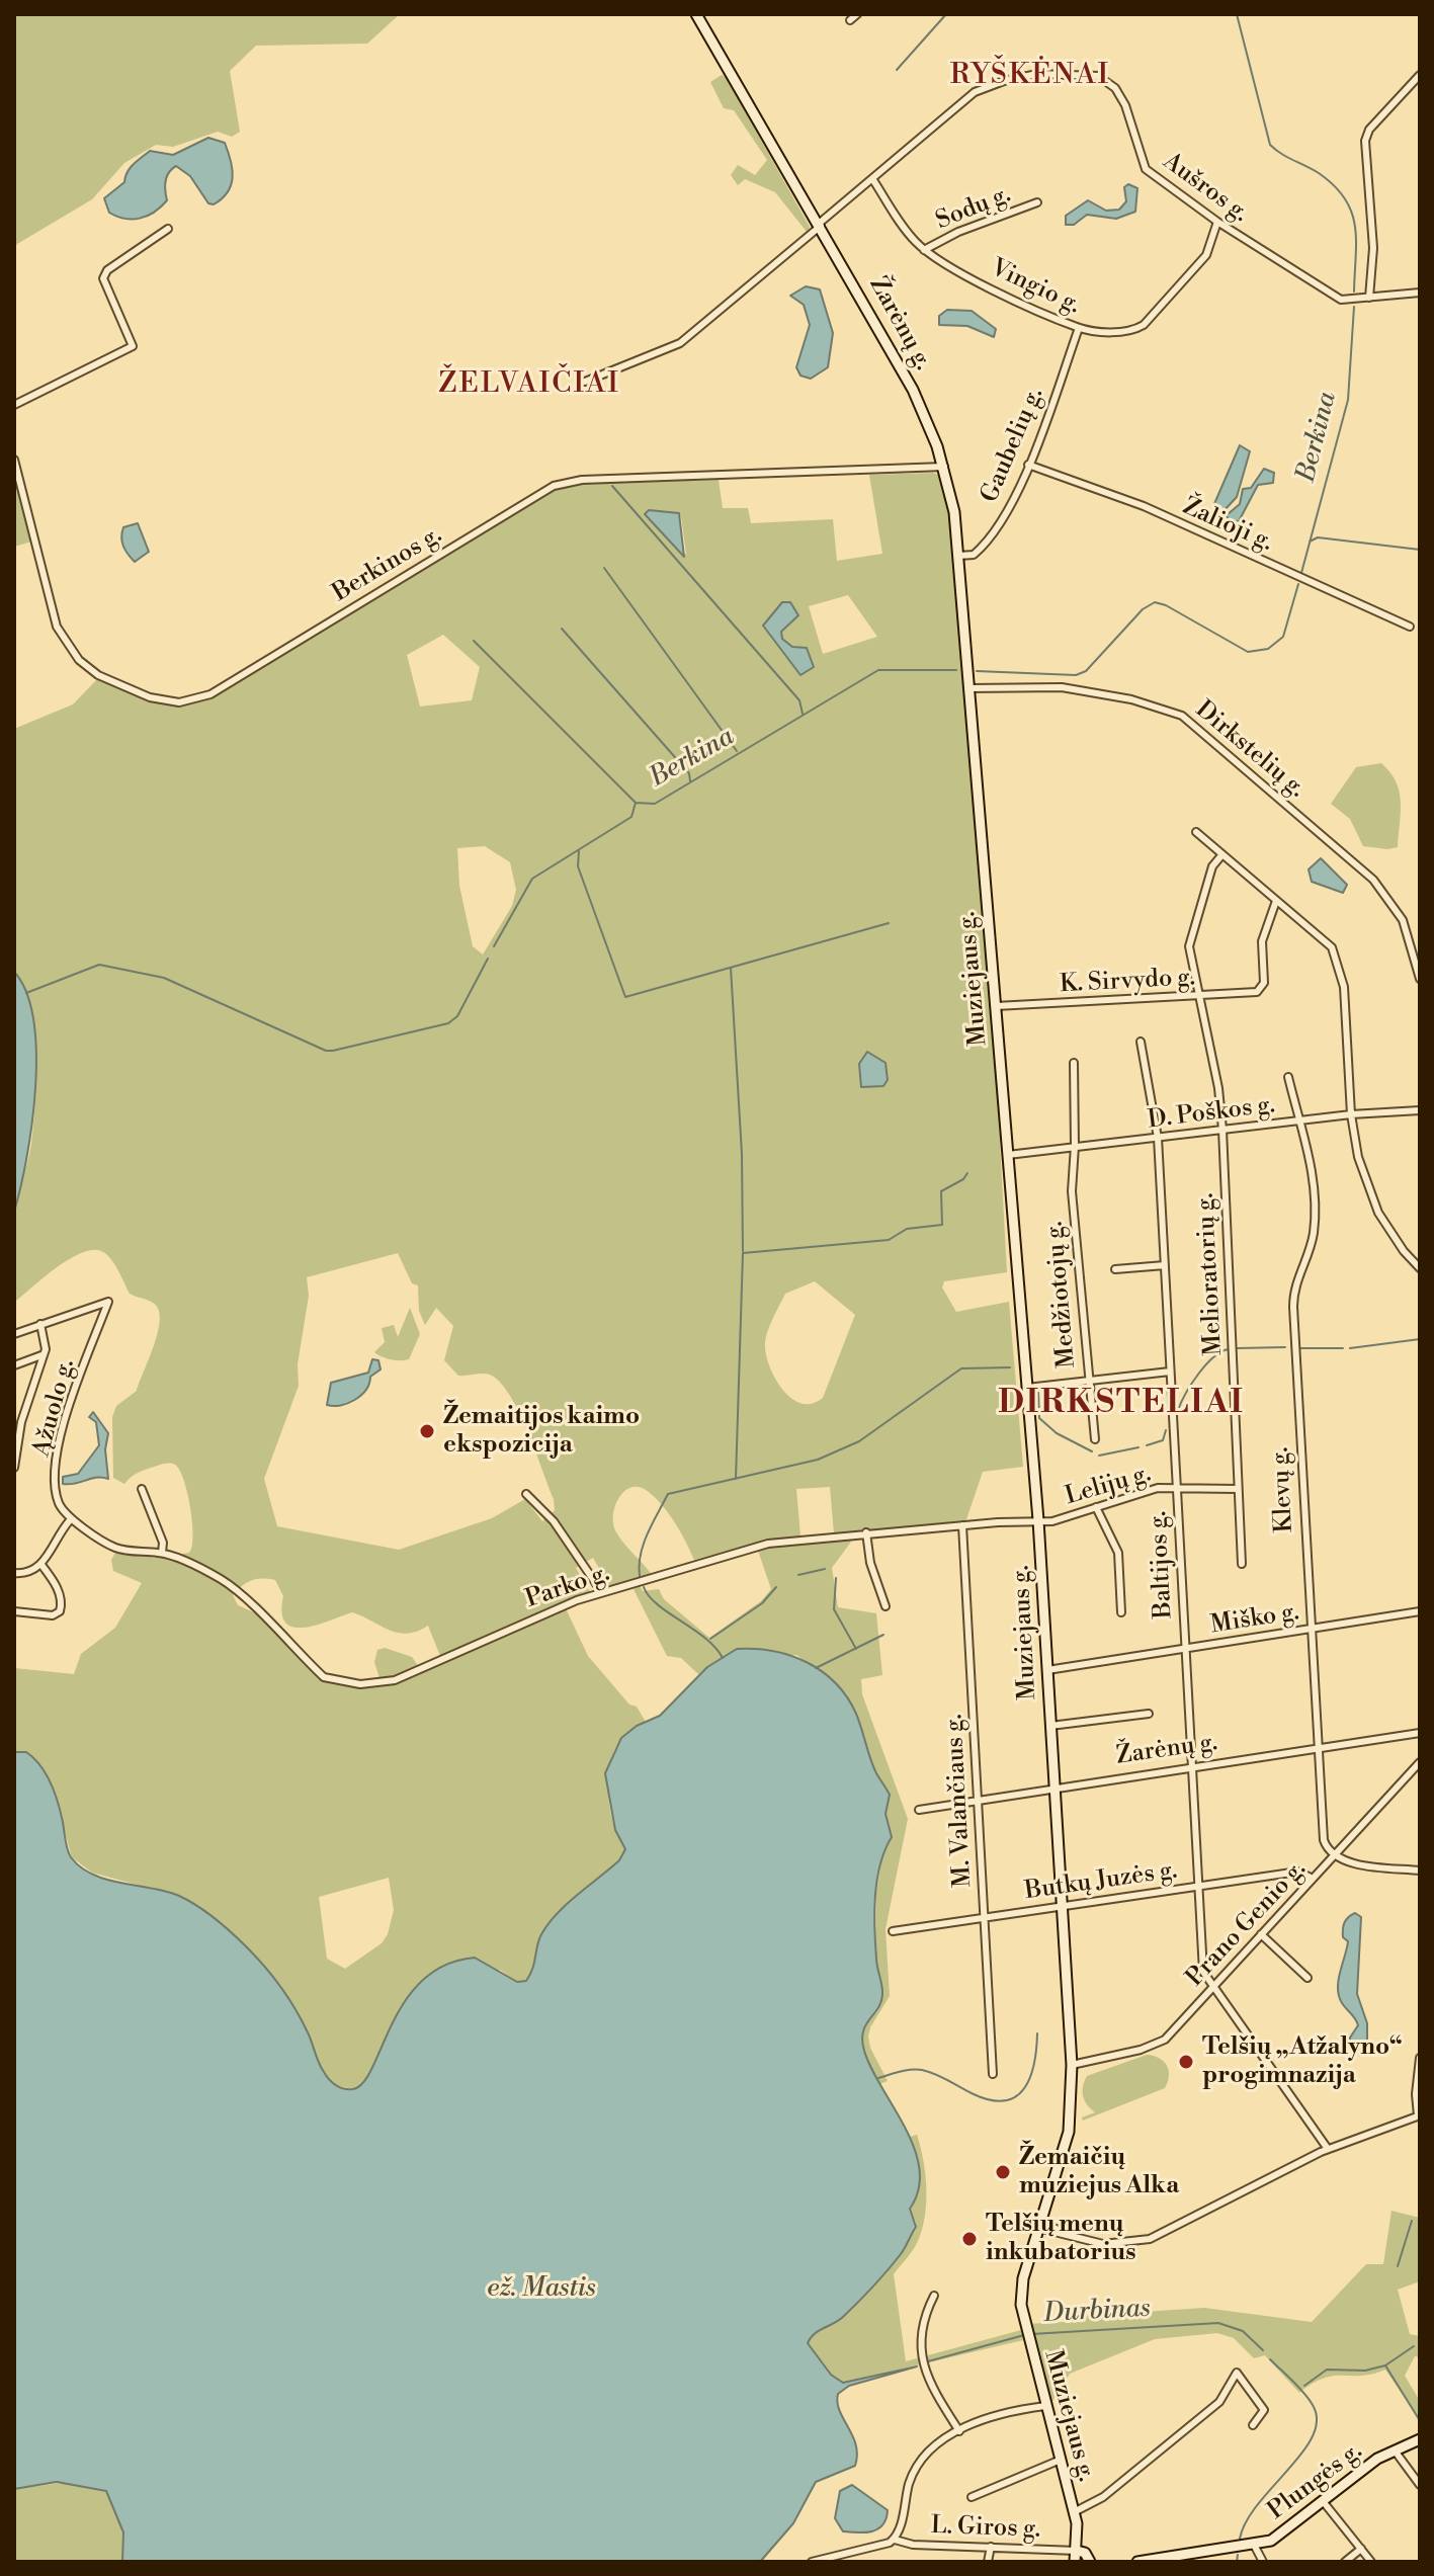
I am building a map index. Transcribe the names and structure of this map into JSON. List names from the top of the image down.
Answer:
{
  "streets": {
    "main road": ["Žarėnų g.", "Muziejaus g.", "Plungės g."],
    "street": [
      "Aušros g.",
      "Sodų g.",
      "Vingio g.",
      "Gaubelių g.",
      "Žalioji g.",
      "Berkinos g.",
      "Dirkstelių g.",
      "K. Sirvydo g.",
      "D. Poškos g.",
      "Melioratorių g.",
      "Medžiotojų g.",
      "Ąžuolo g.",
      "Lelijų g.",
      "Klevų g.",
      "Baltijos g.",
      "Parko g.",
      "Miško g.",
      "M. Valančiaus g.",
      "Butkų Juzės g.",
      "Prano Genio g.",
      "L. Giros g."
    ]
  },
  "crossings": [
    ["Aušros g.", "Vingio g."],
    ["Aušros g.", "Žarėnų g."],
    ["Sodų g.", "Vingio g."],
    ["Vingio g.", "Gaubelių g."],
    ["Žarėnų g.", "Gaubelių g."],
    ["Žarėnų g.", "Berkinos g."],
    ["Žarėnų g.", "Dirkstelių g."],
    ["Žarėnų g.", "Muziejaus g."],
    ["Žarėnų g.", "Klevų g."],
    ["Žarėnų g.", "Baltijos g."],
    ["Žarėnų g.", "M. Valančiaus g."],
    ["Gaubelių g.", "Žalioji g."],
    ["Dirkstelių g.", "Muziejaus g."],
    ["Muziejaus g.", "K. Sirvydo g."],
    ["Muziejaus g.", "D. Poškos g."],
    ["Muziejaus g.", "Lelijų g."],
    ["Muziejaus g.", "Parko g."],
    ["Muziejaus g.", "Miško g."],
    ["Muziejaus g.", "Butkų Juzės g."],
    ["Muziejaus g.", "Prano Genio g."],
    ["Muziejaus g.", "L. Giros g."],
    ["K. Sirvydo g.", "Melioratorių g."],
    ["D. Poškos g.", "Melioratorių g."],
    ["D. Poškos g.", "Medžiotojų g."],
    ["D. Poškos g.", "Klevų g."],
    ["D. Poškos g.", "Baltijos g."],
    ["Melioratorių g.", "Lelijų g."],
    ["Lelijų g.", "Baltijos g."],
    ["Lelijų g.", "Parko g."],
    ["Klevų g.", "Miško g."],
    ["Klevų g.", "Prano Genio g."],
    ["Baltijos g.", "Miško g."],
    ["Baltijos g.", "Butkų Juzės g."],
    ["Baltijos g.", "Prano Genio g."],
    ["Parko g.", "M. Valančiaus g."],
    ["M. Valančiaus g.", "Butkų Juzės g."],
    ["Butkų Juzės g.", "Prano Genio g."]
  ],
  "districts": ["RYŠKĖNAI", "ŽELVAIČIAI", "DIRKSTELIAI"],
  "water": ["Berkina", "ež. Mastis", "Durbinas"],
  "places": [
    "Žemaitijos kaimo ekspozicija",
    "Telšių „Atžalyno“ progimnazija",
    "Žemaičių muziejus Alka",
    "Telšių menų inkubatorius"
  ]
}
